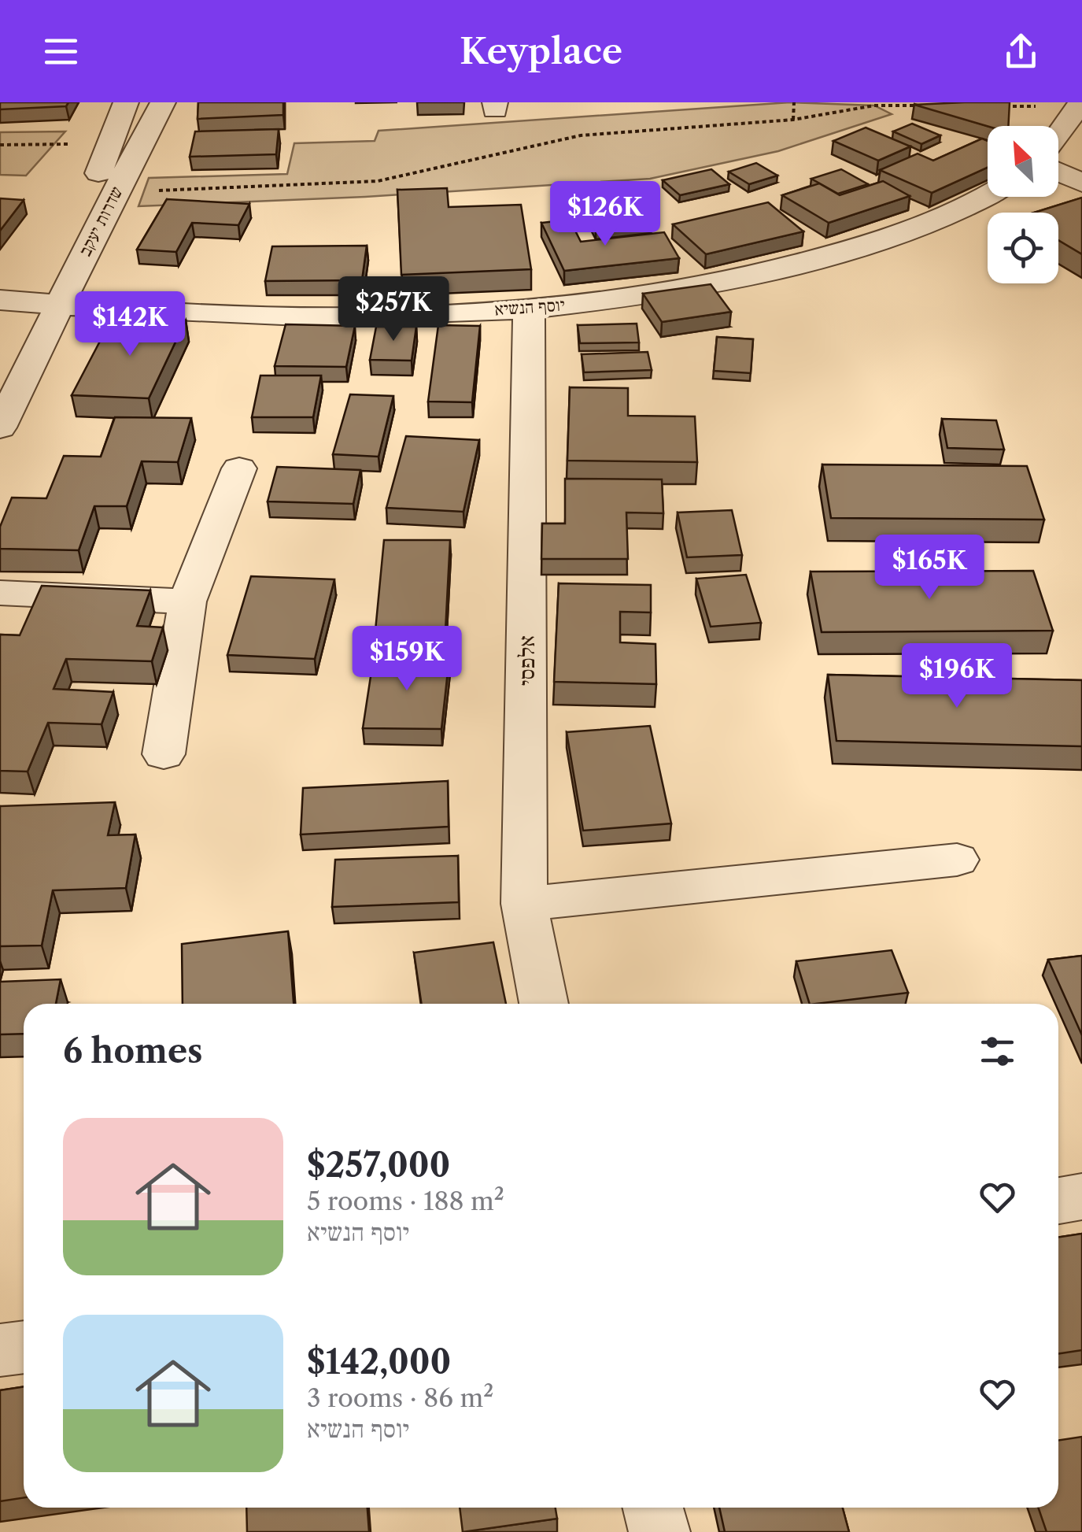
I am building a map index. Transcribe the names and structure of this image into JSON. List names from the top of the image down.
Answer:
{
  "streets": {
    "street": ["שדרות יעקב", "יוסף הנשיא", "אלפסי"]
  },
  "crossings": [
    ["שדרות יעקב", "יוסף הנשיא"],
    ["יוסף הנשיא", "אלפסי"]
  ],
  "north": "top left",
  "page": {
    "header": "Keyplace",
    "price": [
      "$126K",
      "$257K",
      "$142K",
      "$165K",
      "$159K",
      "$196K"
    ],
    "heading": "6 homes",
    "list": [
      {
        "name": "$257,000",
        "note": "5 rooms · 188 m² · יוסף הנשיא"
      },
      {
        "name": "$142,000",
        "note": "3 rooms · 86 m² · יוסף הנשיא"
      }
    ]
  }
}
